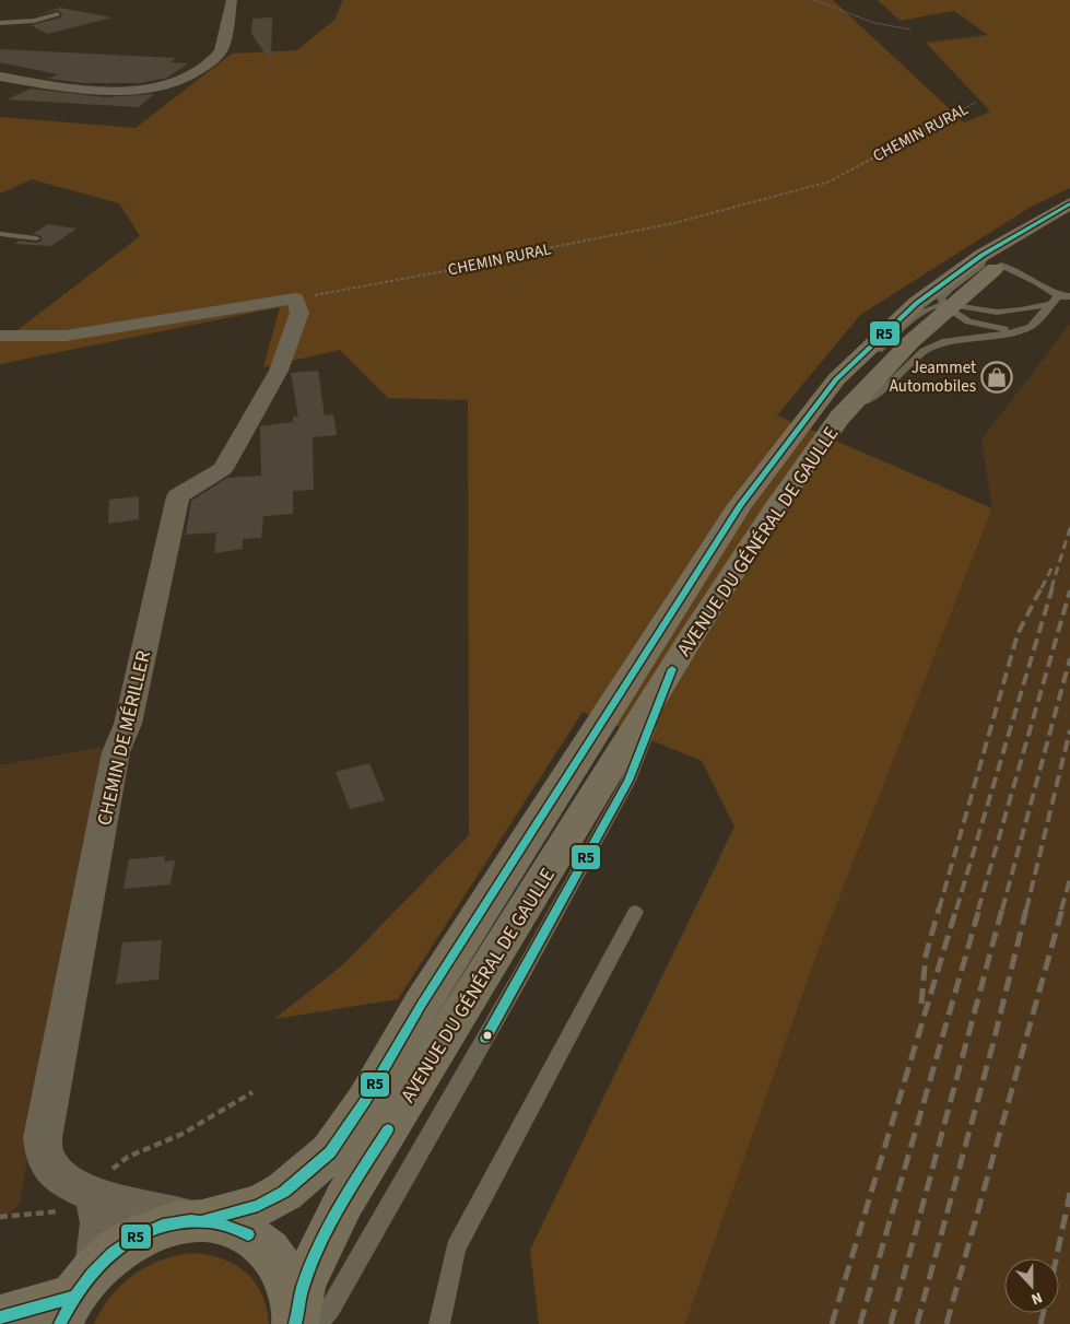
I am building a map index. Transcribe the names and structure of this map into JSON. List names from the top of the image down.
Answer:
{
  "streets": {
    "main road": ["AVENUE DU GÉNÉRAL DE GAULLE"],
    "street": ["CHEMIN DE MÉRILLER"],
    "path": ["CHEMIN RURAL"]
  },
  "crossings": [
    ["CHEMIN RURAL", "CHEMIN DE MÉRILLER"],
    ["AVENUE DU GÉNÉRAL DE GAULLE", "CHEMIN DE MÉRILLER"]
  ],
  "places": {
    "shop": ["Jeammet Automobiles"]
  },
  "lines": ["transit line R5"],
  "north": "bottom"
}
